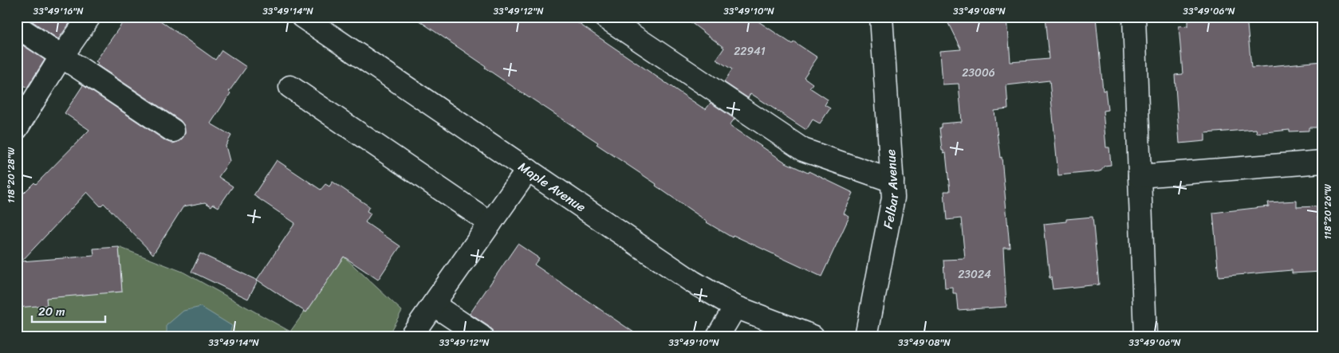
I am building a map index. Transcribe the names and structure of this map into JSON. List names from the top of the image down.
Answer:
{
  "streets": {
    "street": ["Maple Avenue", "Felbar Avenue"]
  },
  "house_numbers": ["22941", "23006", "23024"],
  "scale_bar": "20 m",
  "coordinates": [
    "33°49'16\"N",
    "33°49'14\"N",
    "33°49'12\"N",
    "33°49'10\"N",
    "33°49'08\"N",
    "33°49'06\"N",
    "118°20'28\"W",
    "118°20'26\"W"
  ]
}
